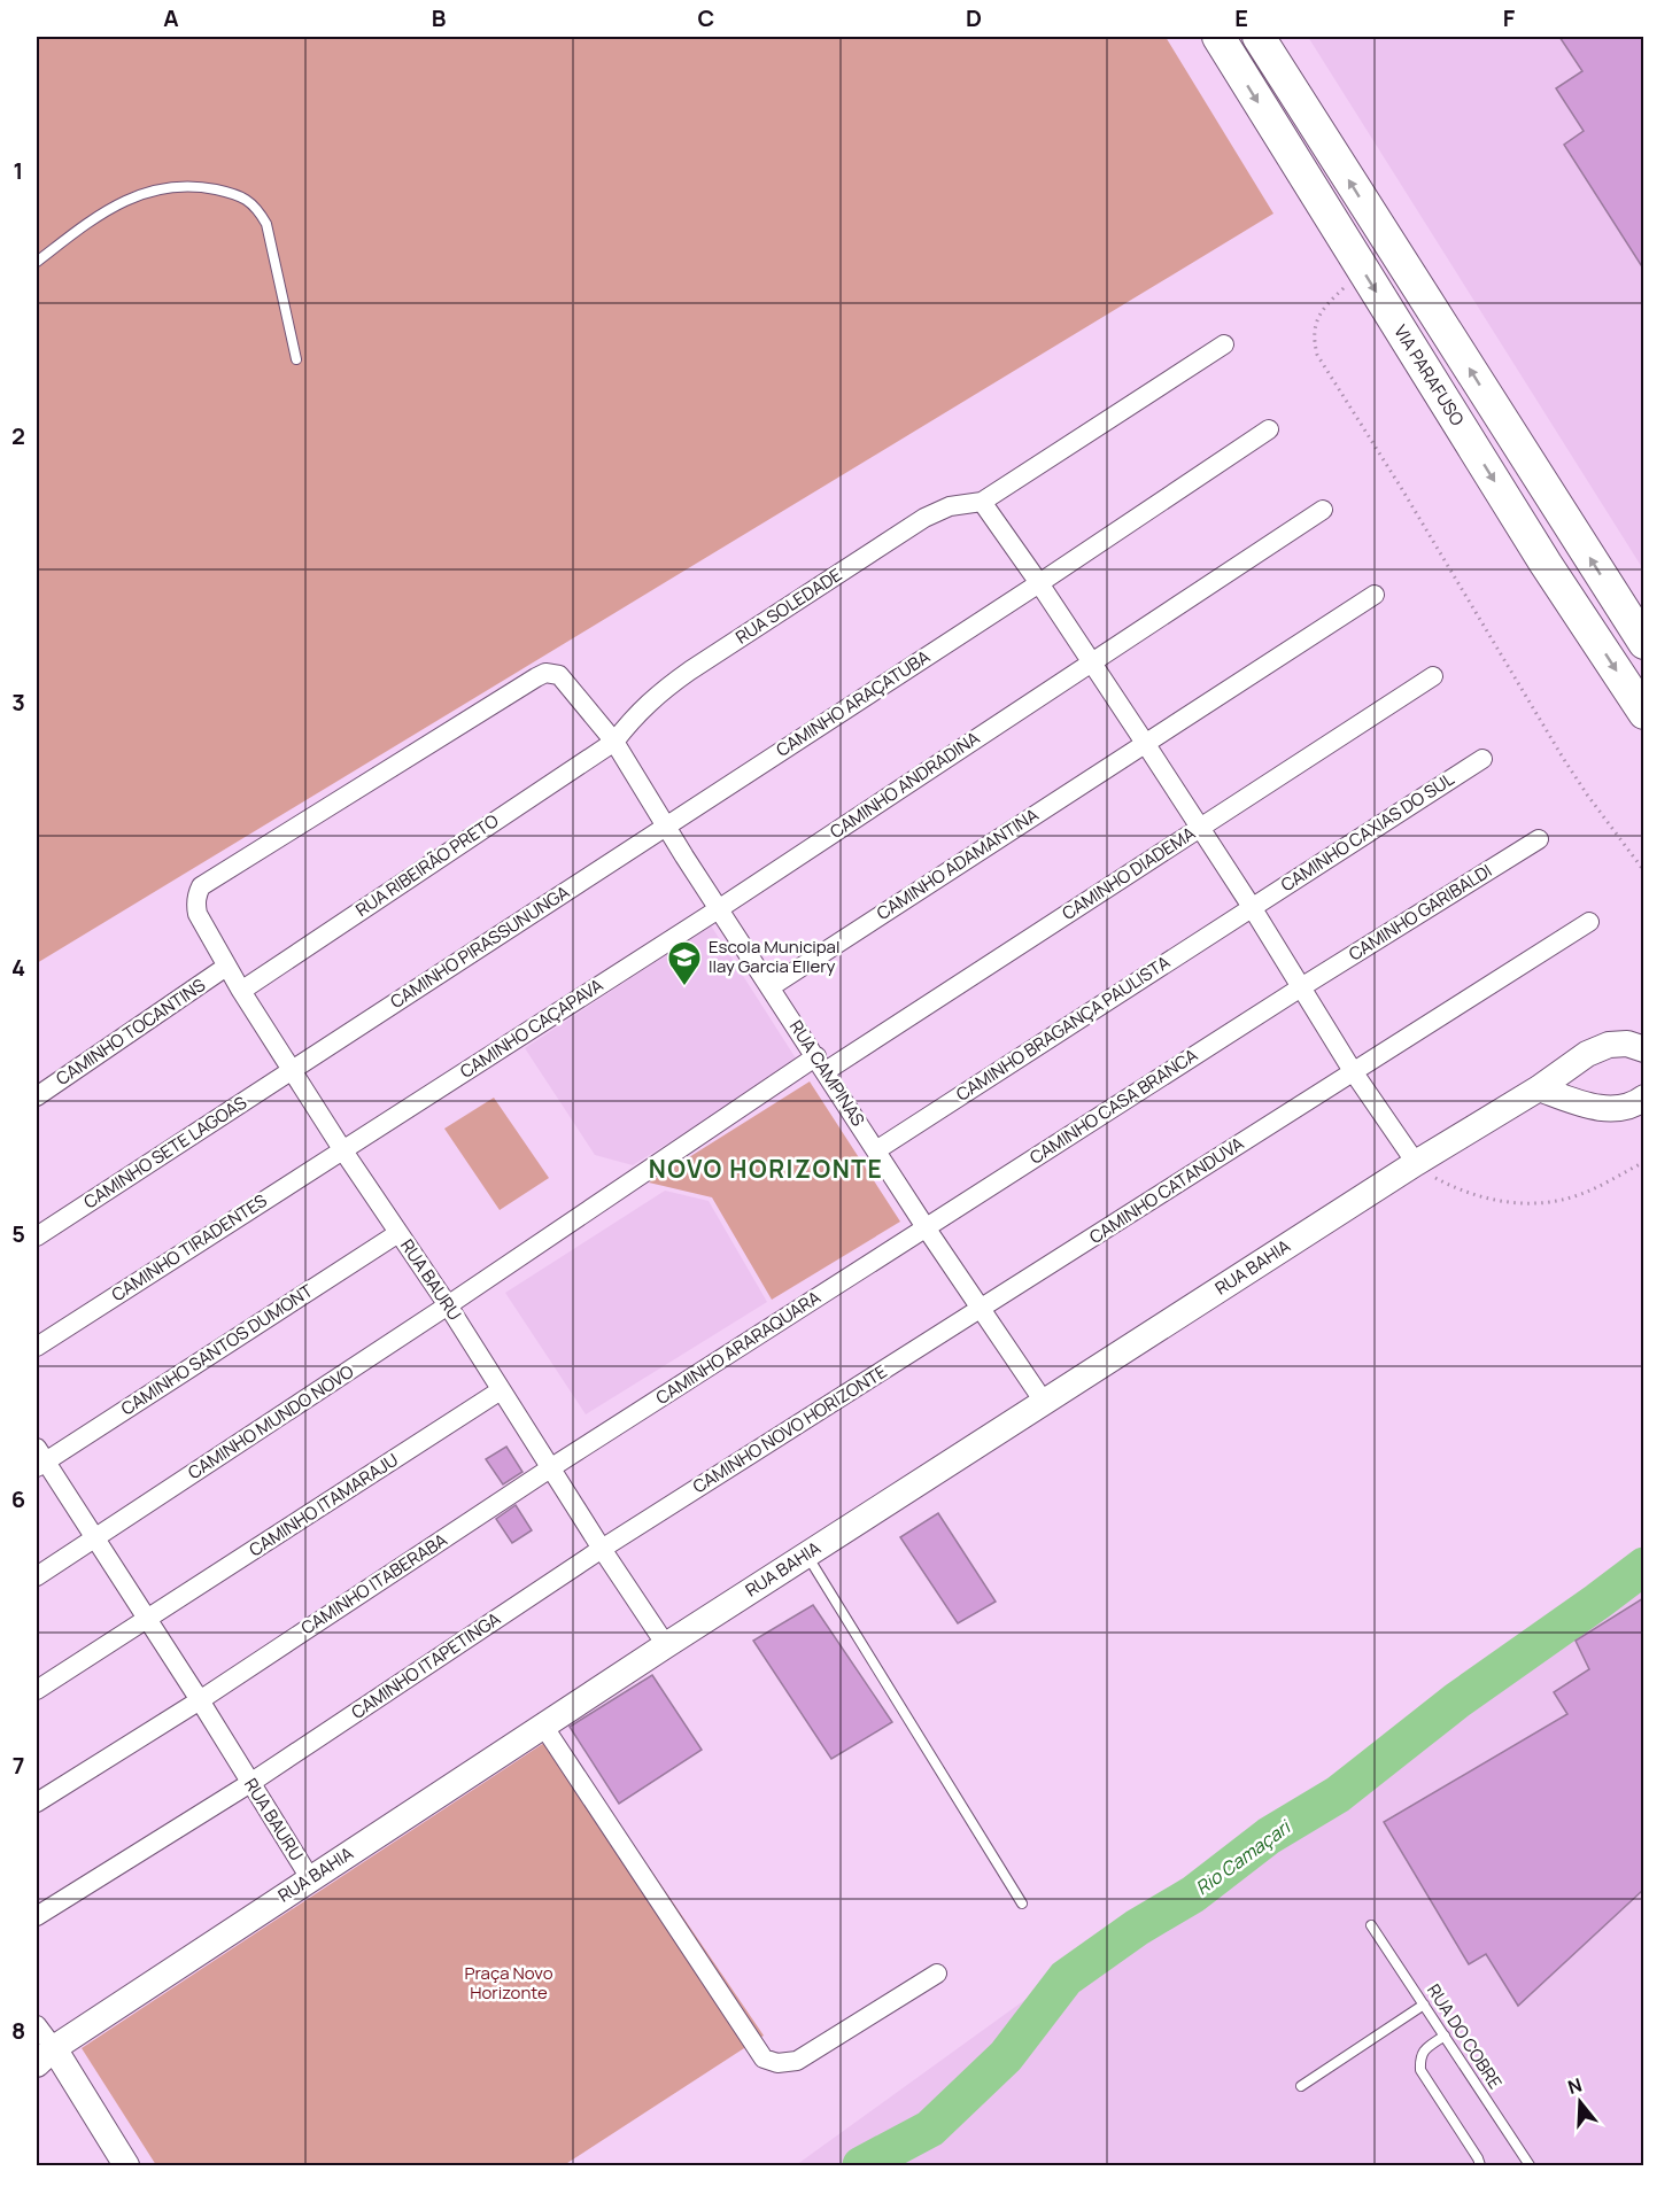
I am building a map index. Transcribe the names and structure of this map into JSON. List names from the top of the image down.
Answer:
{
  "streets": {
    "highway": ["VIA PARAFUSO"],
    "street": [
      "RUA SOLEDADE",
      "CAMINHO ARAÇATUBA",
      "CAMINHO ANDRADINA",
      "CAMINHO CAXIAS DO SUL",
      "CAMINHO ADAMANTINA",
      "RUA RIBEIRÃO PRETO",
      "CAMINHO DIADEMA",
      "CAMINHO GARIBALDI",
      "CAMINHO PIRASSUNUNGA",
      "CAMINHO CAÇAPAVA",
      "CAMINHO BRAGANÇA PAULISTA",
      "CAMINHO TOCANTINS",
      "RUA CAMPINAS",
      "CAMINHO CASA BRANCA",
      "CAMINHO SETE LAGOAS",
      "CAMINHO CATANDUVA",
      "CAMINHO TIRADENTES",
      "RUA BAHIA",
      "RUA BAURU",
      "CAMINHO ARARAQUARA",
      "CAMINHO SANTOS DUMONT",
      "CAMINHO MUNDO NOVO",
      "CAMINHO NOVO HORIZONTE",
      "CAMINHO ITAMARAJU",
      "CAMINHO ITABERABA",
      "CAMINHO ITAPETINGA"
    ],
    "lane": ["RUA DO COBRE"]
  },
  "crossings": [
    ["RUA SOLEDADE", "RUA RIBEIRÃO PRETO"],
    ["RUA SOLEDADE", "RUA CAMPINAS"],
    ["CAMINHO ARAÇATUBA", "CAMINHO PIRASSUNUNGA"],
    ["CAMINHO ARAÇATUBA", "RUA CAMPINAS"],
    ["CAMINHO ANDRADINA", "CAMINHO CAÇAPAVA"],
    ["CAMINHO ANDRADINA", "RUA CAMPINAS"],
    ["CAMINHO CAXIAS DO SUL", "CAMINHO BRAGANÇA PAULISTA"],
    ["CAMINHO ADAMANTINA", "RUA CAMPINAS"],
    ["RUA RIBEIRÃO PRETO", "RUA CAMPINAS"],
    ["RUA RIBEIRÃO PRETO", "RUA BAURU"],
    ["CAMINHO DIADEMA", "RUA CAMPINAS"],
    ["CAMINHO DIADEMA", "RUA BAURU"],
    ["CAMINHO DIADEMA", "CAMINHO MUNDO NOVO"],
    ["CAMINHO GARIBALDI", "CAMINHO CASA BRANCA"],
    ["CAMINHO PIRASSUNUNGA", "RUA CAMPINAS"],
    ["CAMINHO PIRASSUNUNGA", "CAMINHO SETE LAGOAS"],
    ["CAMINHO PIRASSUNUNGA", "RUA BAURU"],
    ["CAMINHO CAÇAPAVA", "RUA CAMPINAS"],
    ["CAMINHO CAÇAPAVA", "CAMINHO TIRADENTES"],
    ["CAMINHO CAÇAPAVA", "RUA BAURU"],
    ["CAMINHO BRAGANÇA PAULISTA", "RUA CAMPINAS"],
    ["CAMINHO TOCANTINS", "RUA BAURU"],
    ["RUA CAMPINAS", "CAMINHO CASA BRANCA"],
    ["RUA CAMPINAS", "CAMINHO CATANDUVA"],
    ["RUA CAMPINAS", "RUA BAHIA"],
    ["RUA CAMPINAS", "RUA BAURU"],
    ["RUA CAMPINAS", "CAMINHO ARARAQUARA"],
    ["RUA CAMPINAS", "CAMINHO NOVO HORIZONTE"],
    ["CAMINHO CASA BRANCA", "CAMINHO ARARAQUARA"],
    ["CAMINHO SETE LAGOAS", "RUA BAURU"],
    ["CAMINHO CATANDUVA", "CAMINHO NOVO HORIZONTE"],
    ["CAMINHO TIRADENTES", "RUA BAURU"],
    ["RUA BAHIA", "RUA BAURU"],
    ["RUA BAURU", "CAMINHO ARARAQUARA"],
    ["RUA BAURU", "CAMINHO SANTOS DUMONT"],
    ["RUA BAURU", "CAMINHO MUNDO NOVO"],
    ["RUA BAURU", "CAMINHO NOVO HORIZONTE"],
    ["RUA BAURU", "CAMINHO ITAMARAJU"],
    ["RUA BAURU", "CAMINHO ITABERABA"],
    ["RUA BAURU", "CAMINHO ITAPETINGA"],
    ["CAMINHO ARARAQUARA", "CAMINHO ITABERABA"],
    ["CAMINHO NOVO HORIZONTE", "CAMINHO ITAPETINGA"]
  ],
  "districts": ["NOVO HORIZONTE"],
  "water": ["Rio Camaçari"],
  "parks": ["Praça Novo Horizonte"],
  "places": {
    "school or university": ["Escola Municipal Ilay Garcia Ellery"]
  },
  "north": "top",
  "grid": {
    "columns": [
      "A",
      "B",
      "C",
      "D",
      "E",
      "F"
    ],
    "rows": [
      "1",
      "2",
      "3",
      "4",
      "5",
      "6",
      "7",
      "8"
    ]
  }
}
